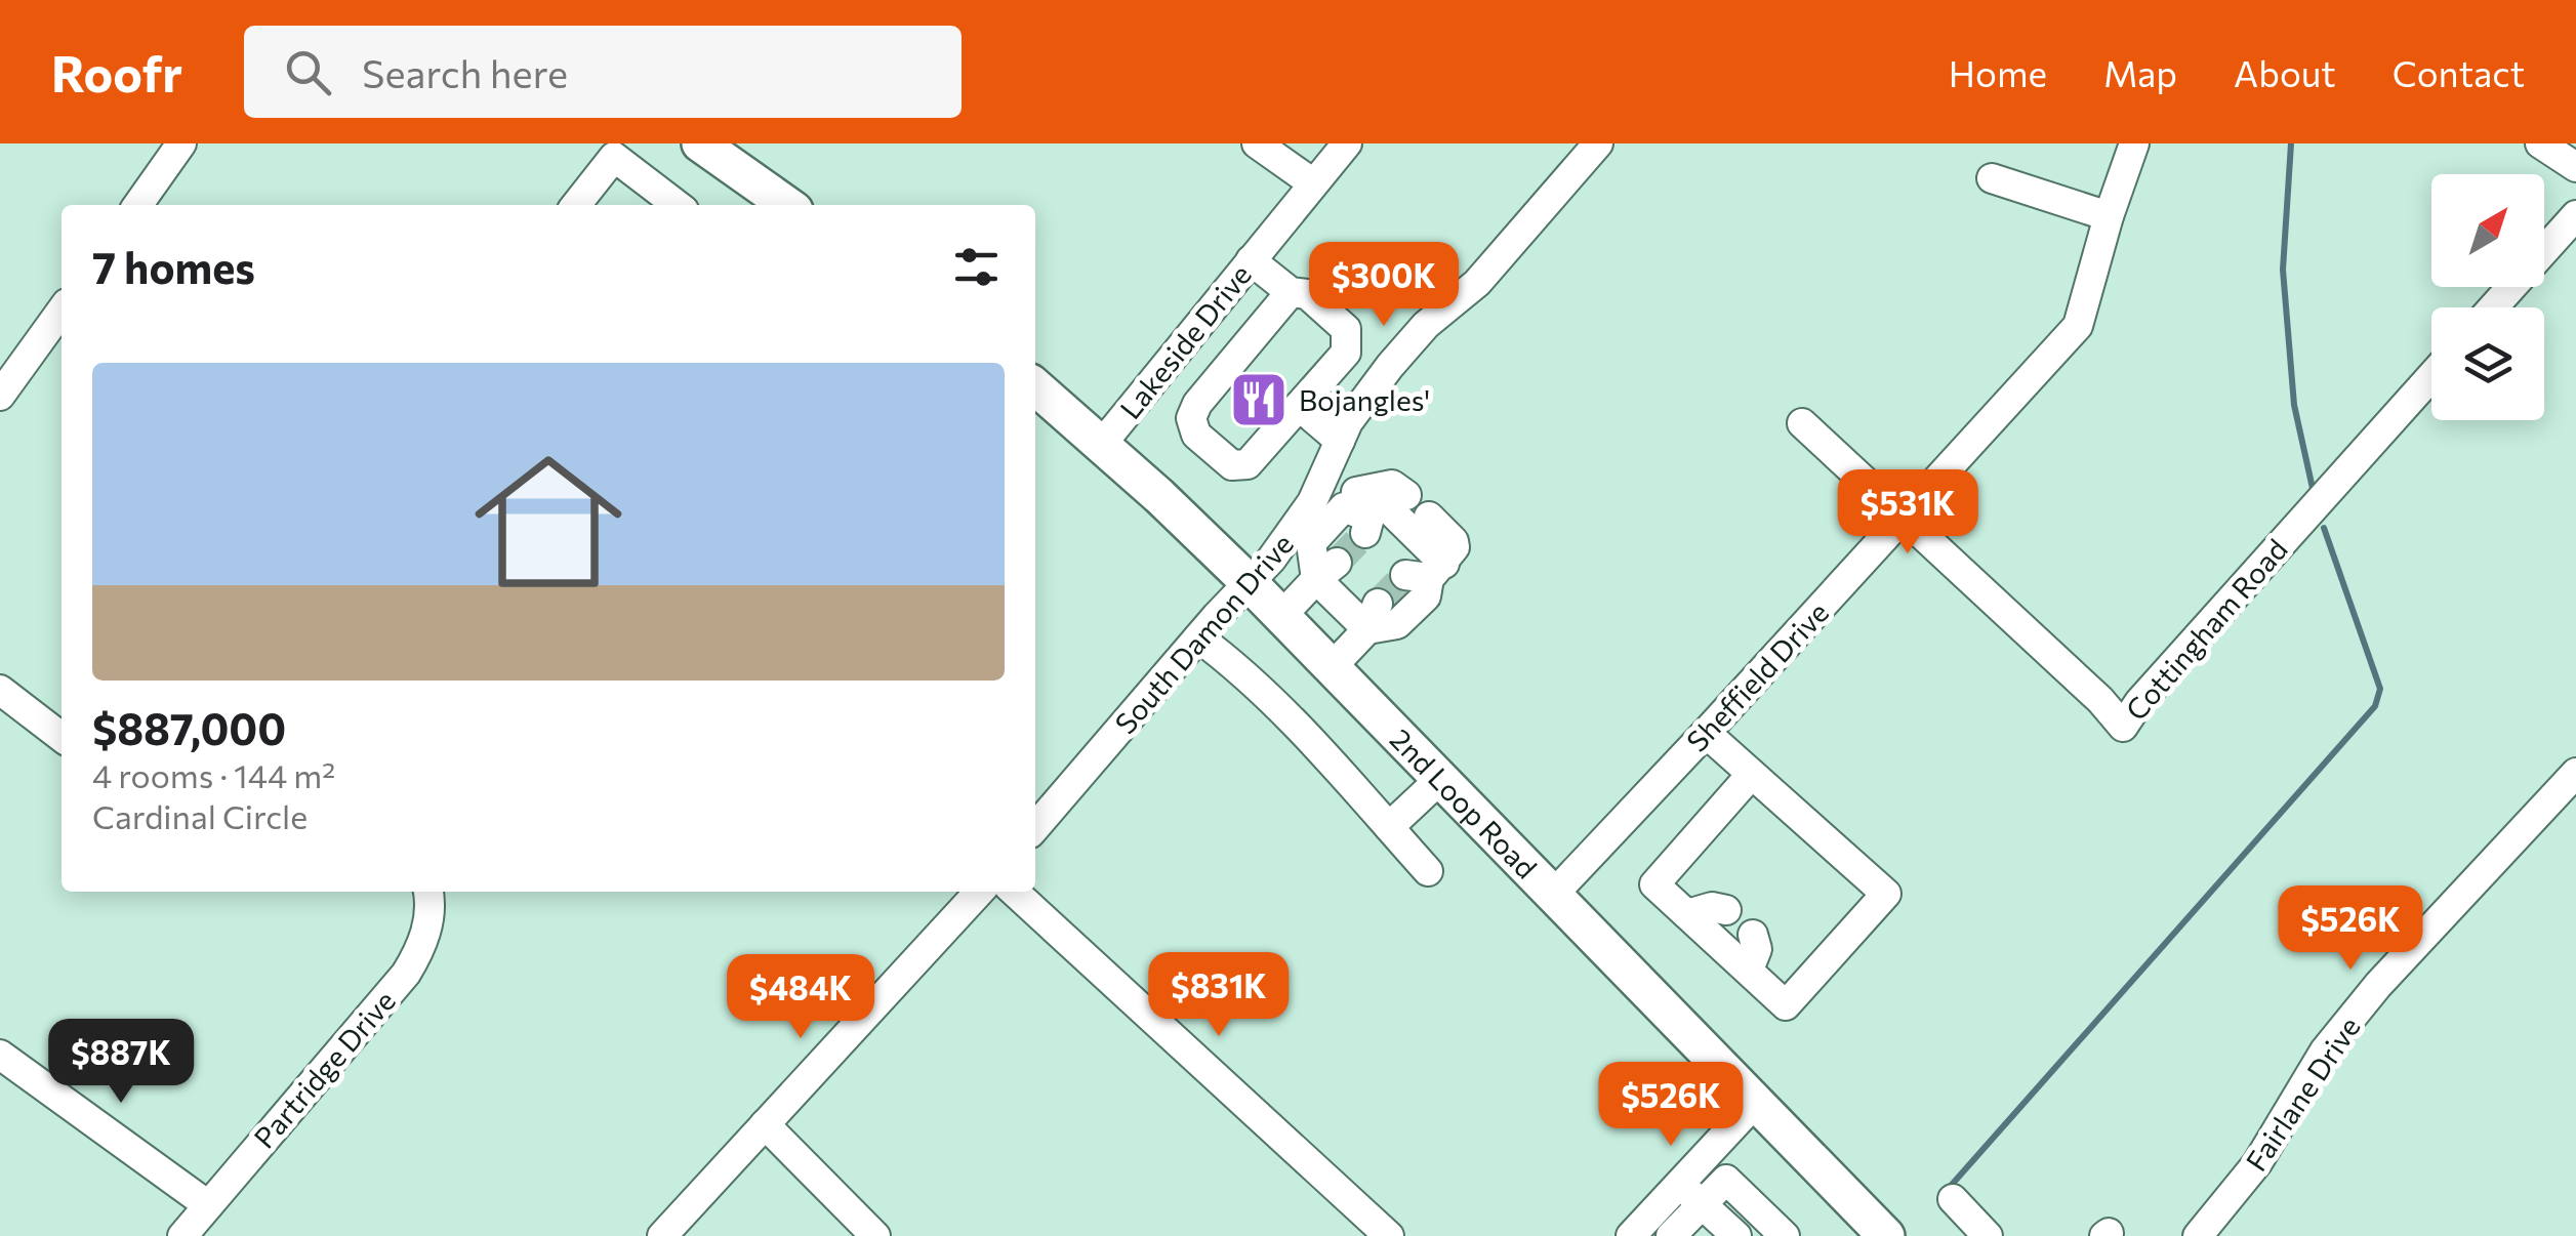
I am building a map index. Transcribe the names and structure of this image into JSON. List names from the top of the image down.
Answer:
{
  "streets": {
    "main road": ["2nd Loop Road"],
    "street": [
      "Lakeside Drive",
      "Cottingham Road",
      "South Damon Drive",
      "Sheffield Drive",
      "Partridge Drive",
      "Fairlane Drive"
    ]
  },
  "crossings": [
    ["Lakeside Drive", "2nd Loop Road"],
    ["Cottingham Road", "Sheffield Drive"],
    ["South Damon Drive", "2nd Loop Road"],
    ["Sheffield Drive", "2nd Loop Road"]
  ],
  "places": {
    "restaurant": ["Bojangles'"]
  },
  "north": "top right",
  "page": {
    "header": "Roofr",
    "search": "Search here",
    "nav": [
      "Home",
      "Map",
      "About",
      "Contact"
    ],
    "heading": "7 homes",
    "price": [
      "$300K",
      "$531K",
      "$526K",
      "$831K",
      "$484K",
      "$887K",
      "$526K"
    ],
    "list": [
      {
        "name": "$887,000",
        "note": "4 rooms · 144 m² · Cardinal Circle"
      }
    ]
  }
}
